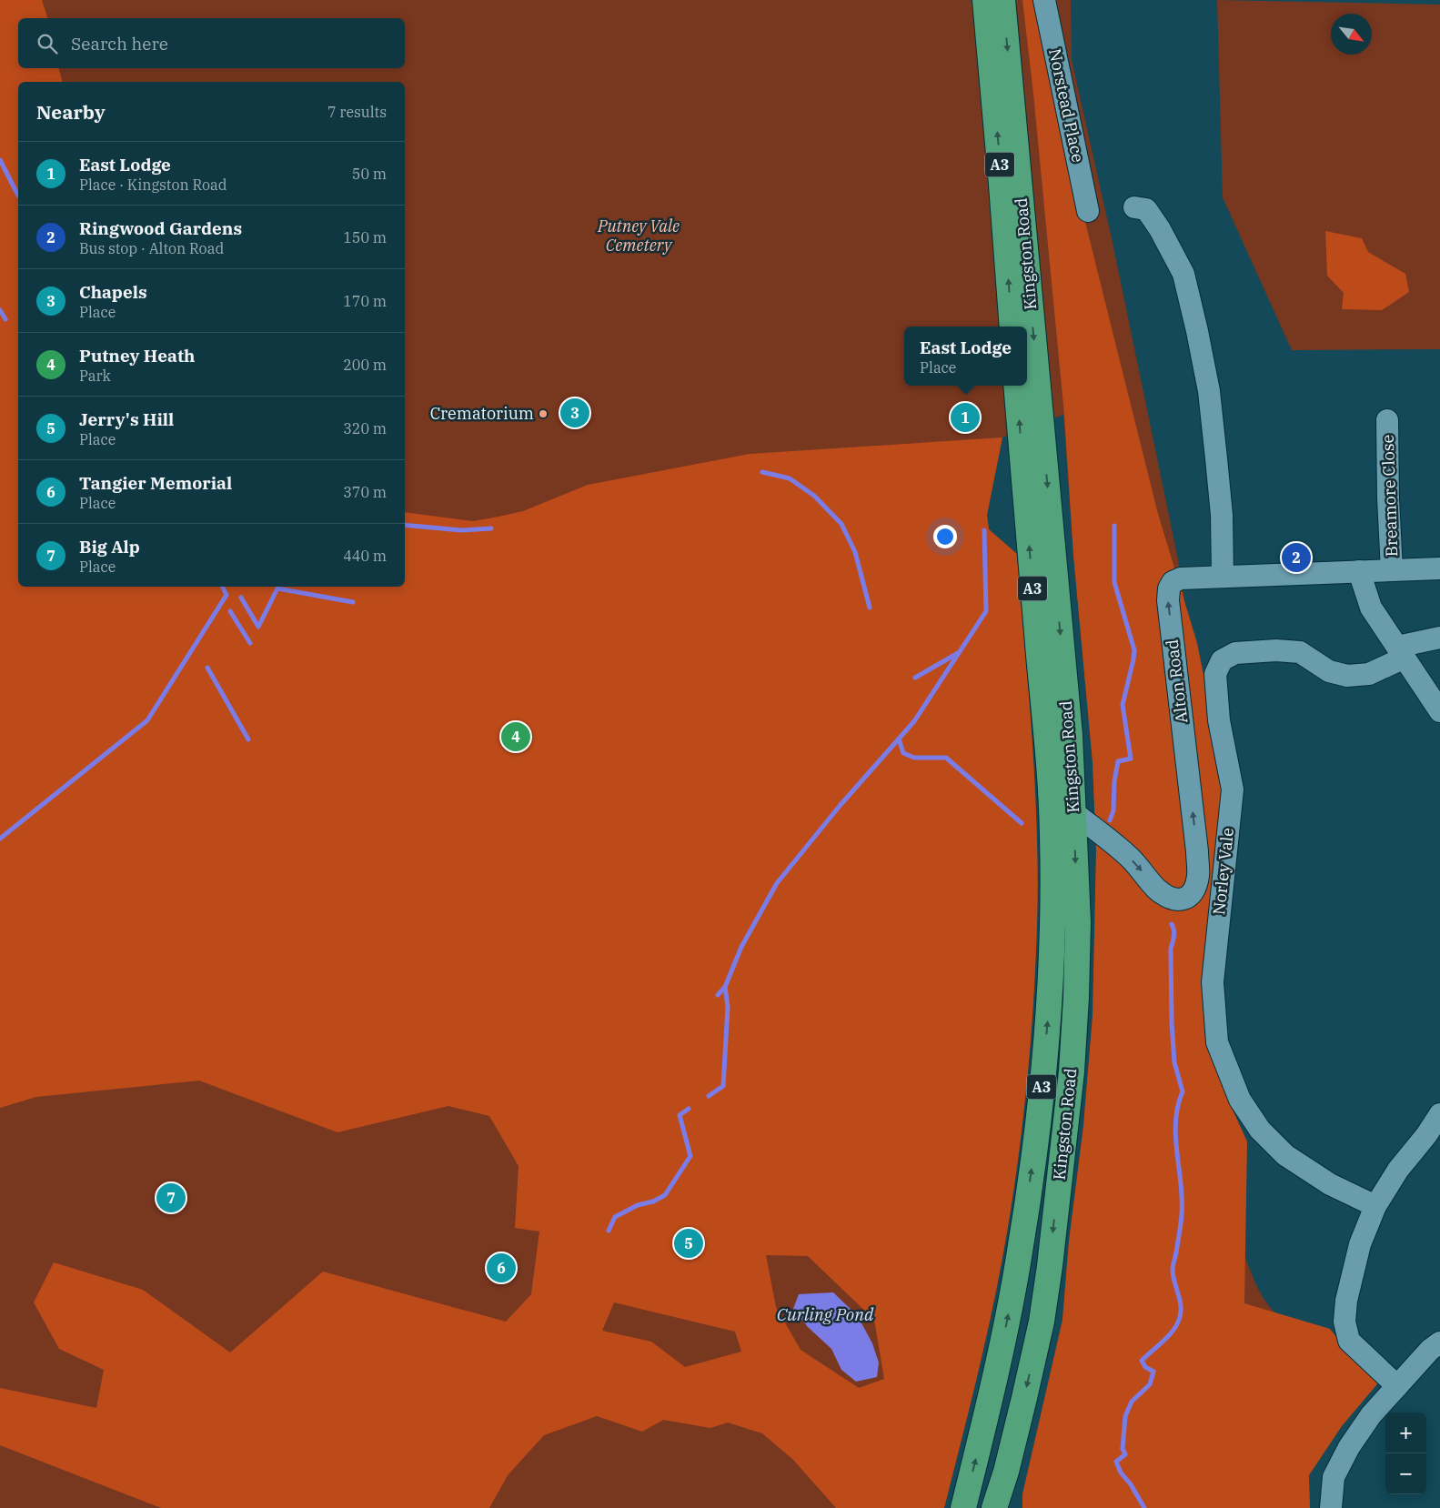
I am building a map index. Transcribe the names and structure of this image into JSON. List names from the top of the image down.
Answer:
{
  "streets": {
    "highway": ["A3", "Kingston Road"],
    "street": [
      "Norstead Place",
      "Breamore Close",
      "Alton Road",
      "Norley Vale"
    ]
  },
  "crossings": [
    ["Kingston Road", "Alton Road"],
    ["Breamore Close", "Alton Road"]
  ],
  "water": ["Curling Pond"],
  "parks": ["Putney Vale Cemetery"],
  "places": ["Crematorium"],
  "north": "bottom right",
  "page": {
    "search": "Search here",
    "heading": ["Nearby", "7 results"],
    "list": [
      {
        "mark": "1",
        "name": "East Lodge",
        "note": "Place · Kingston Road",
        "value": "50 m"
      },
      {
        "mark": "2",
        "name": "Ringwood Gardens",
        "note": "Bus stop · Alton Road",
        "value": "150 m"
      },
      {
        "mark": "3",
        "name": "Chapels",
        "note": "Place",
        "value": "170 m"
      },
      {
        "mark": "4",
        "name": "Putney Heath",
        "note": "Park",
        "value": "200 m"
      },
      {
        "mark": "5",
        "name": "Jerry's Hill",
        "note": "Place",
        "value": "320 m"
      },
      {
        "mark": "6",
        "name": "Tangier Memorial",
        "note": "Place",
        "value": "370 m"
      },
      {
        "mark": "7",
        "name": "Big Alp",
        "note": "Place",
        "value": "440 m"
      }
    ],
    "popup": ["East Lodge", "Place"],
    "pins": [
      "3",
      "1",
      "2",
      "4",
      "7",
      "5",
      "6"
    ],
    "map_buttons": ["+", "−"]
  }
}
